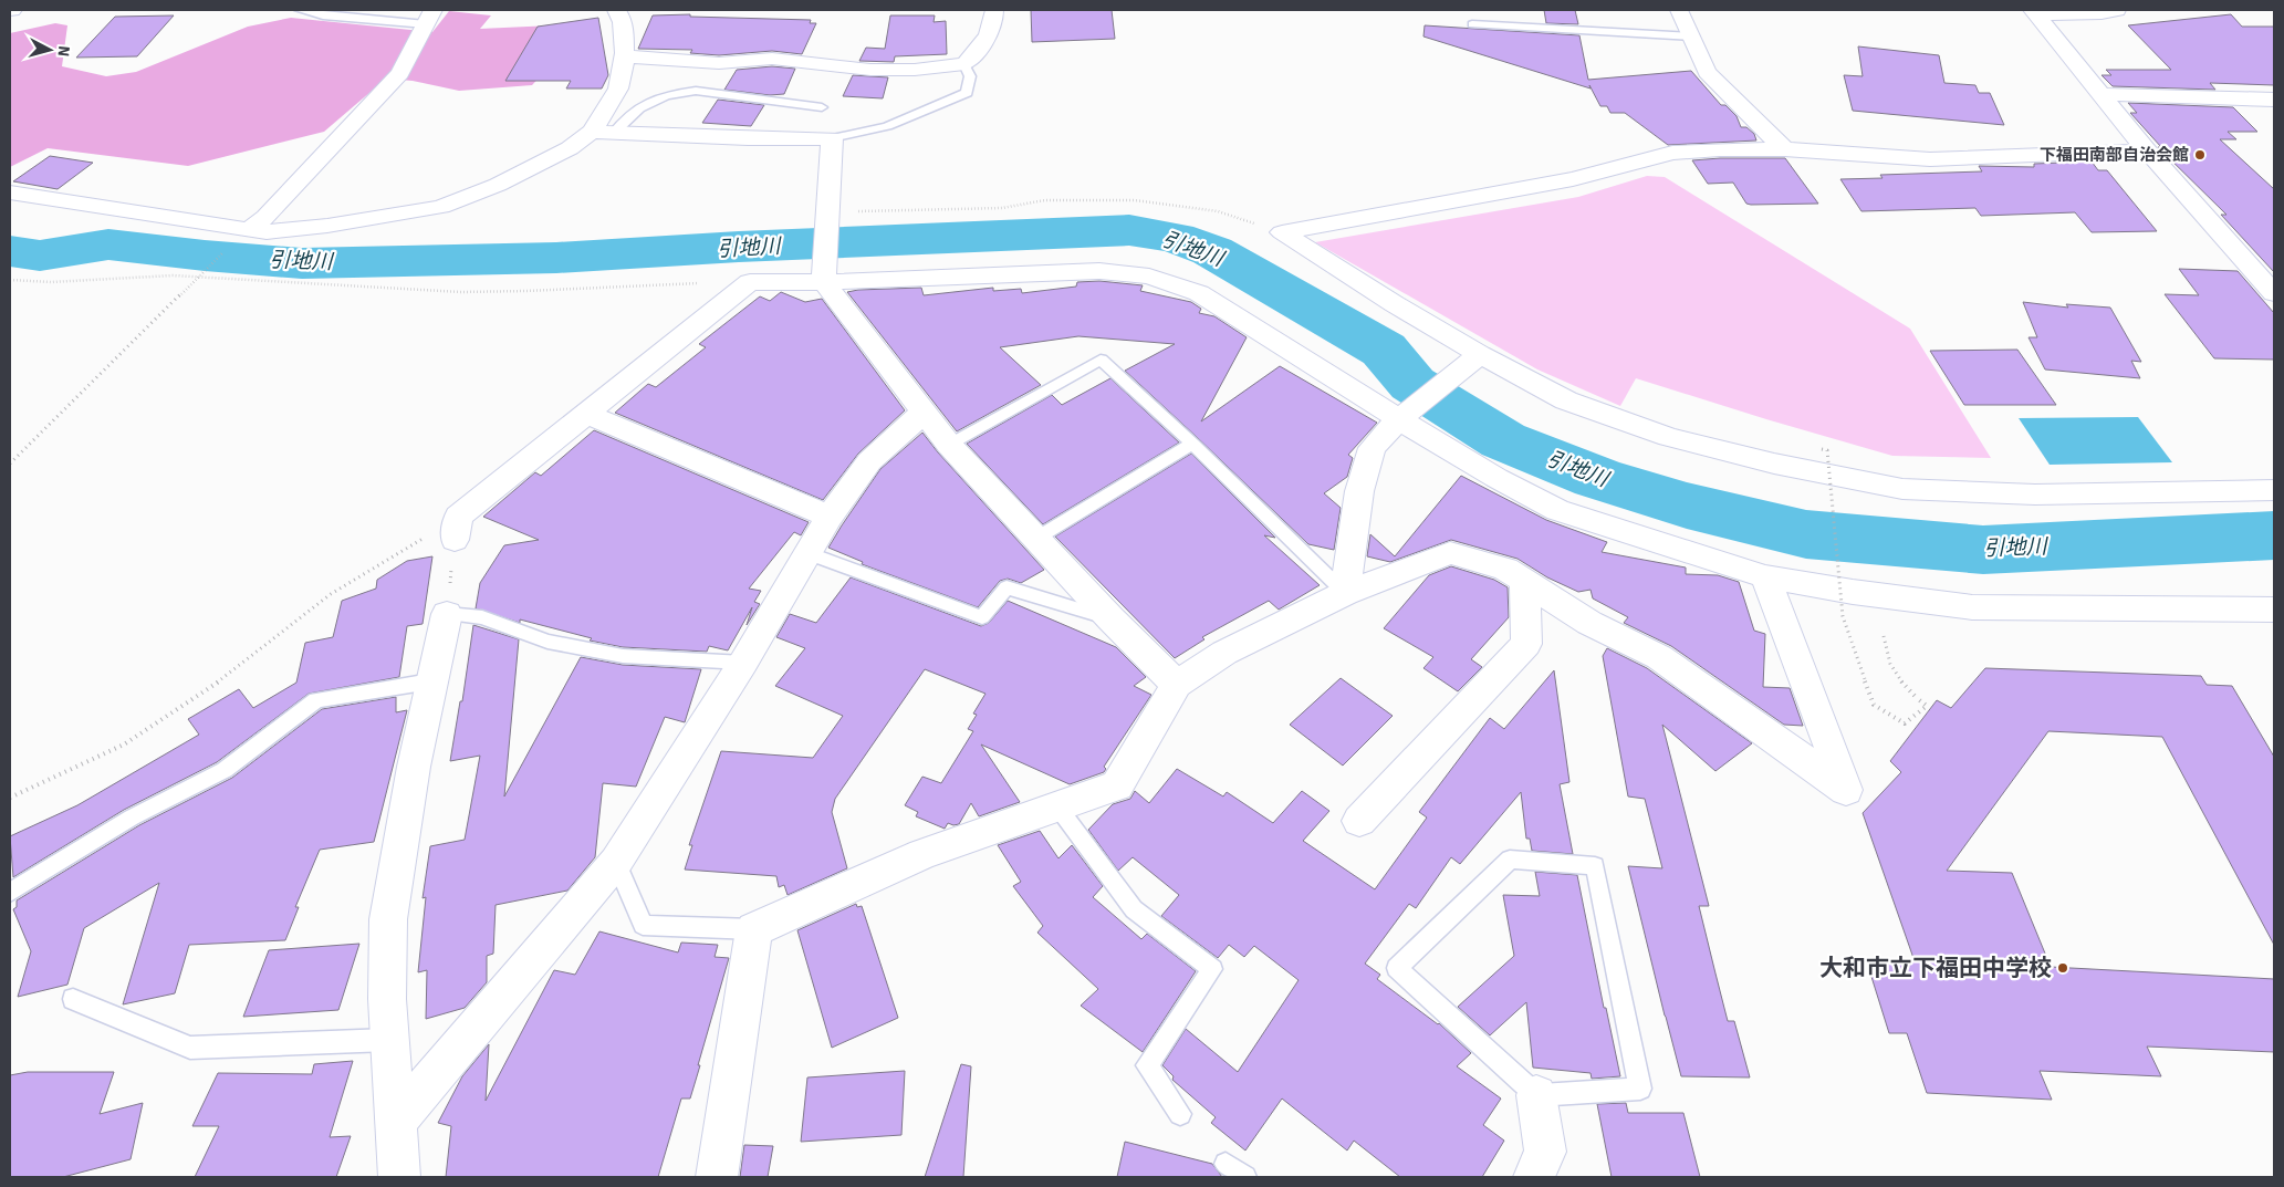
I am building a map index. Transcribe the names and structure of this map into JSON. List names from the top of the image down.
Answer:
{
  "water": ["引地川"],
  "places": ["下福田南部自治会館", "大和市立下福田中学校"],
  "north": "right"
}
